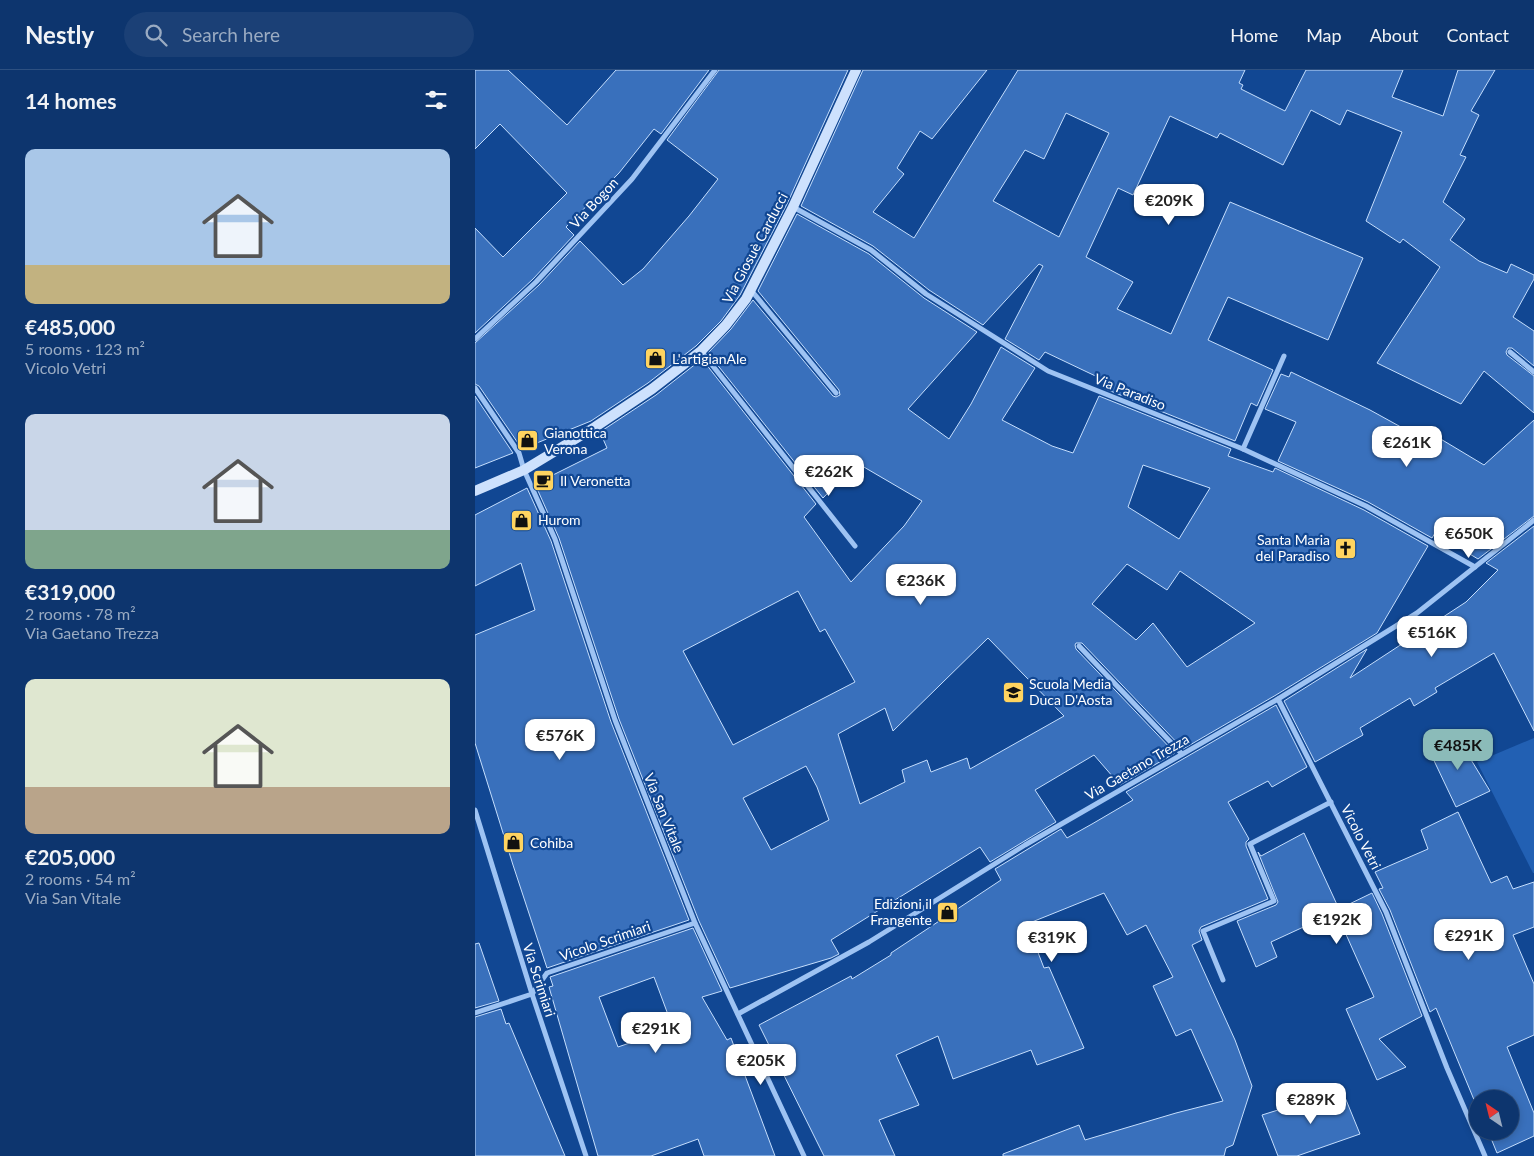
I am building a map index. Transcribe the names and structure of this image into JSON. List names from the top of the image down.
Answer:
{
  "streets": {
    "street": [
      "Via Bogon",
      "Via Giosuè Carducci",
      "Via Paradiso",
      "Via Gaetano Trezza",
      "Via San Vitale",
      "Vicolo Vetri",
      "Vicolo Scrimiari",
      "Via Scrimiari"
    ]
  },
  "crossings": [
    ["Via Giosuè Carducci", "Via Paradiso"],
    ["Via Giosuè Carducci", "Via San Vitale"],
    ["Via Paradiso", "Via Gaetano Trezza"],
    ["Via Gaetano Trezza", "Via San Vitale"],
    ["Via Gaetano Trezza", "Vicolo Vetri"],
    ["Via San Vitale", "Vicolo Scrimiari"],
    ["Vicolo Scrimiari", "Via Scrimiari"]
  ],
  "places": {
    "shop": [
      "L'artigianAle",
      "Gianottica Verona",
      "Hurom",
      "Cohiba",
      "Edizioni il Frangente"
    ],
    "cafe": ["Il Veronetta"],
    "church": ["Santa Maria del Paradiso"],
    "school or university": ["Scuola Media Duca D'Aosta"]
  },
  "north": "top left",
  "page": {
    "header": "Nestly",
    "search": "Search here",
    "nav": [
      "Home",
      "Map",
      "About",
      "Contact"
    ],
    "heading": "14 homes",
    "list": [
      {
        "name": "€485,000",
        "note": "5 rooms · 123 m² · Vicolo Vetri"
      },
      {
        "name": "€319,000",
        "note": "2 rooms · 78 m² · Via Gaetano Trezza"
      },
      {
        "name": "€205,000",
        "note": "2 rooms · 54 m² · Via San Vitale"
      }
    ],
    "price": [
      "€209K",
      "€261K",
      "€262K",
      "€650K",
      "€236K",
      "€516K",
      "€576K",
      "€485K",
      "€192K",
      "€291K",
      "€319K",
      "€291K",
      "€205K",
      "€289K"
    ]
  }
}
